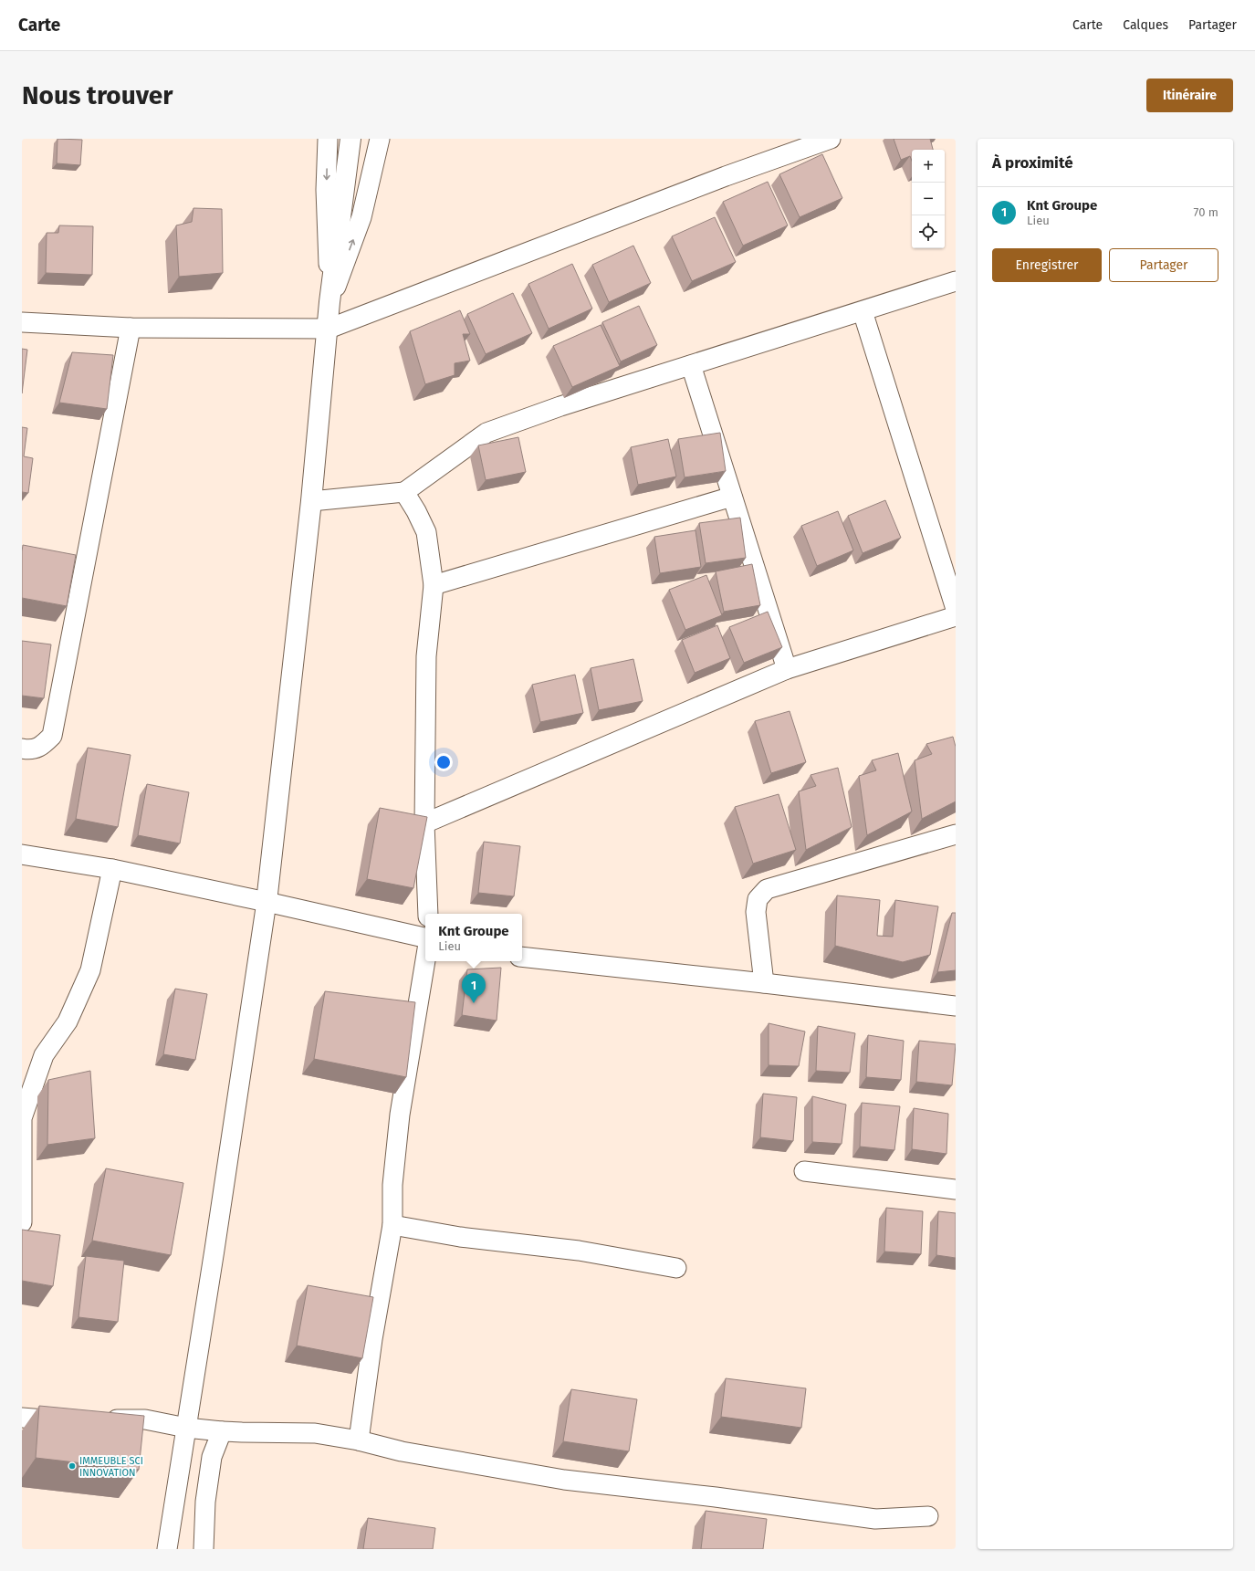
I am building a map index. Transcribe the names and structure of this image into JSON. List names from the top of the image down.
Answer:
{
  "places": ["IMMEUBLE SCI INNOVATION"],
  "page": {
    "header": "Carte",
    "nav": ["Carte", "Calques", "Partager"],
    "buttons": [
      "Itinéraire",
      ["Enregistrer", "Partager"]
    ],
    "title": "Nous trouver",
    "heading": "À proximité",
    "map_buttons": ["+", "−"],
    "list": [
      {
        "mark": "1",
        "name": "Knt Groupe",
        "note": "Lieu",
        "value": "70 m"
      }
    ],
    "popup": ["Knt Groupe", "Lieu"],
    "pins": "1"
  }
}
